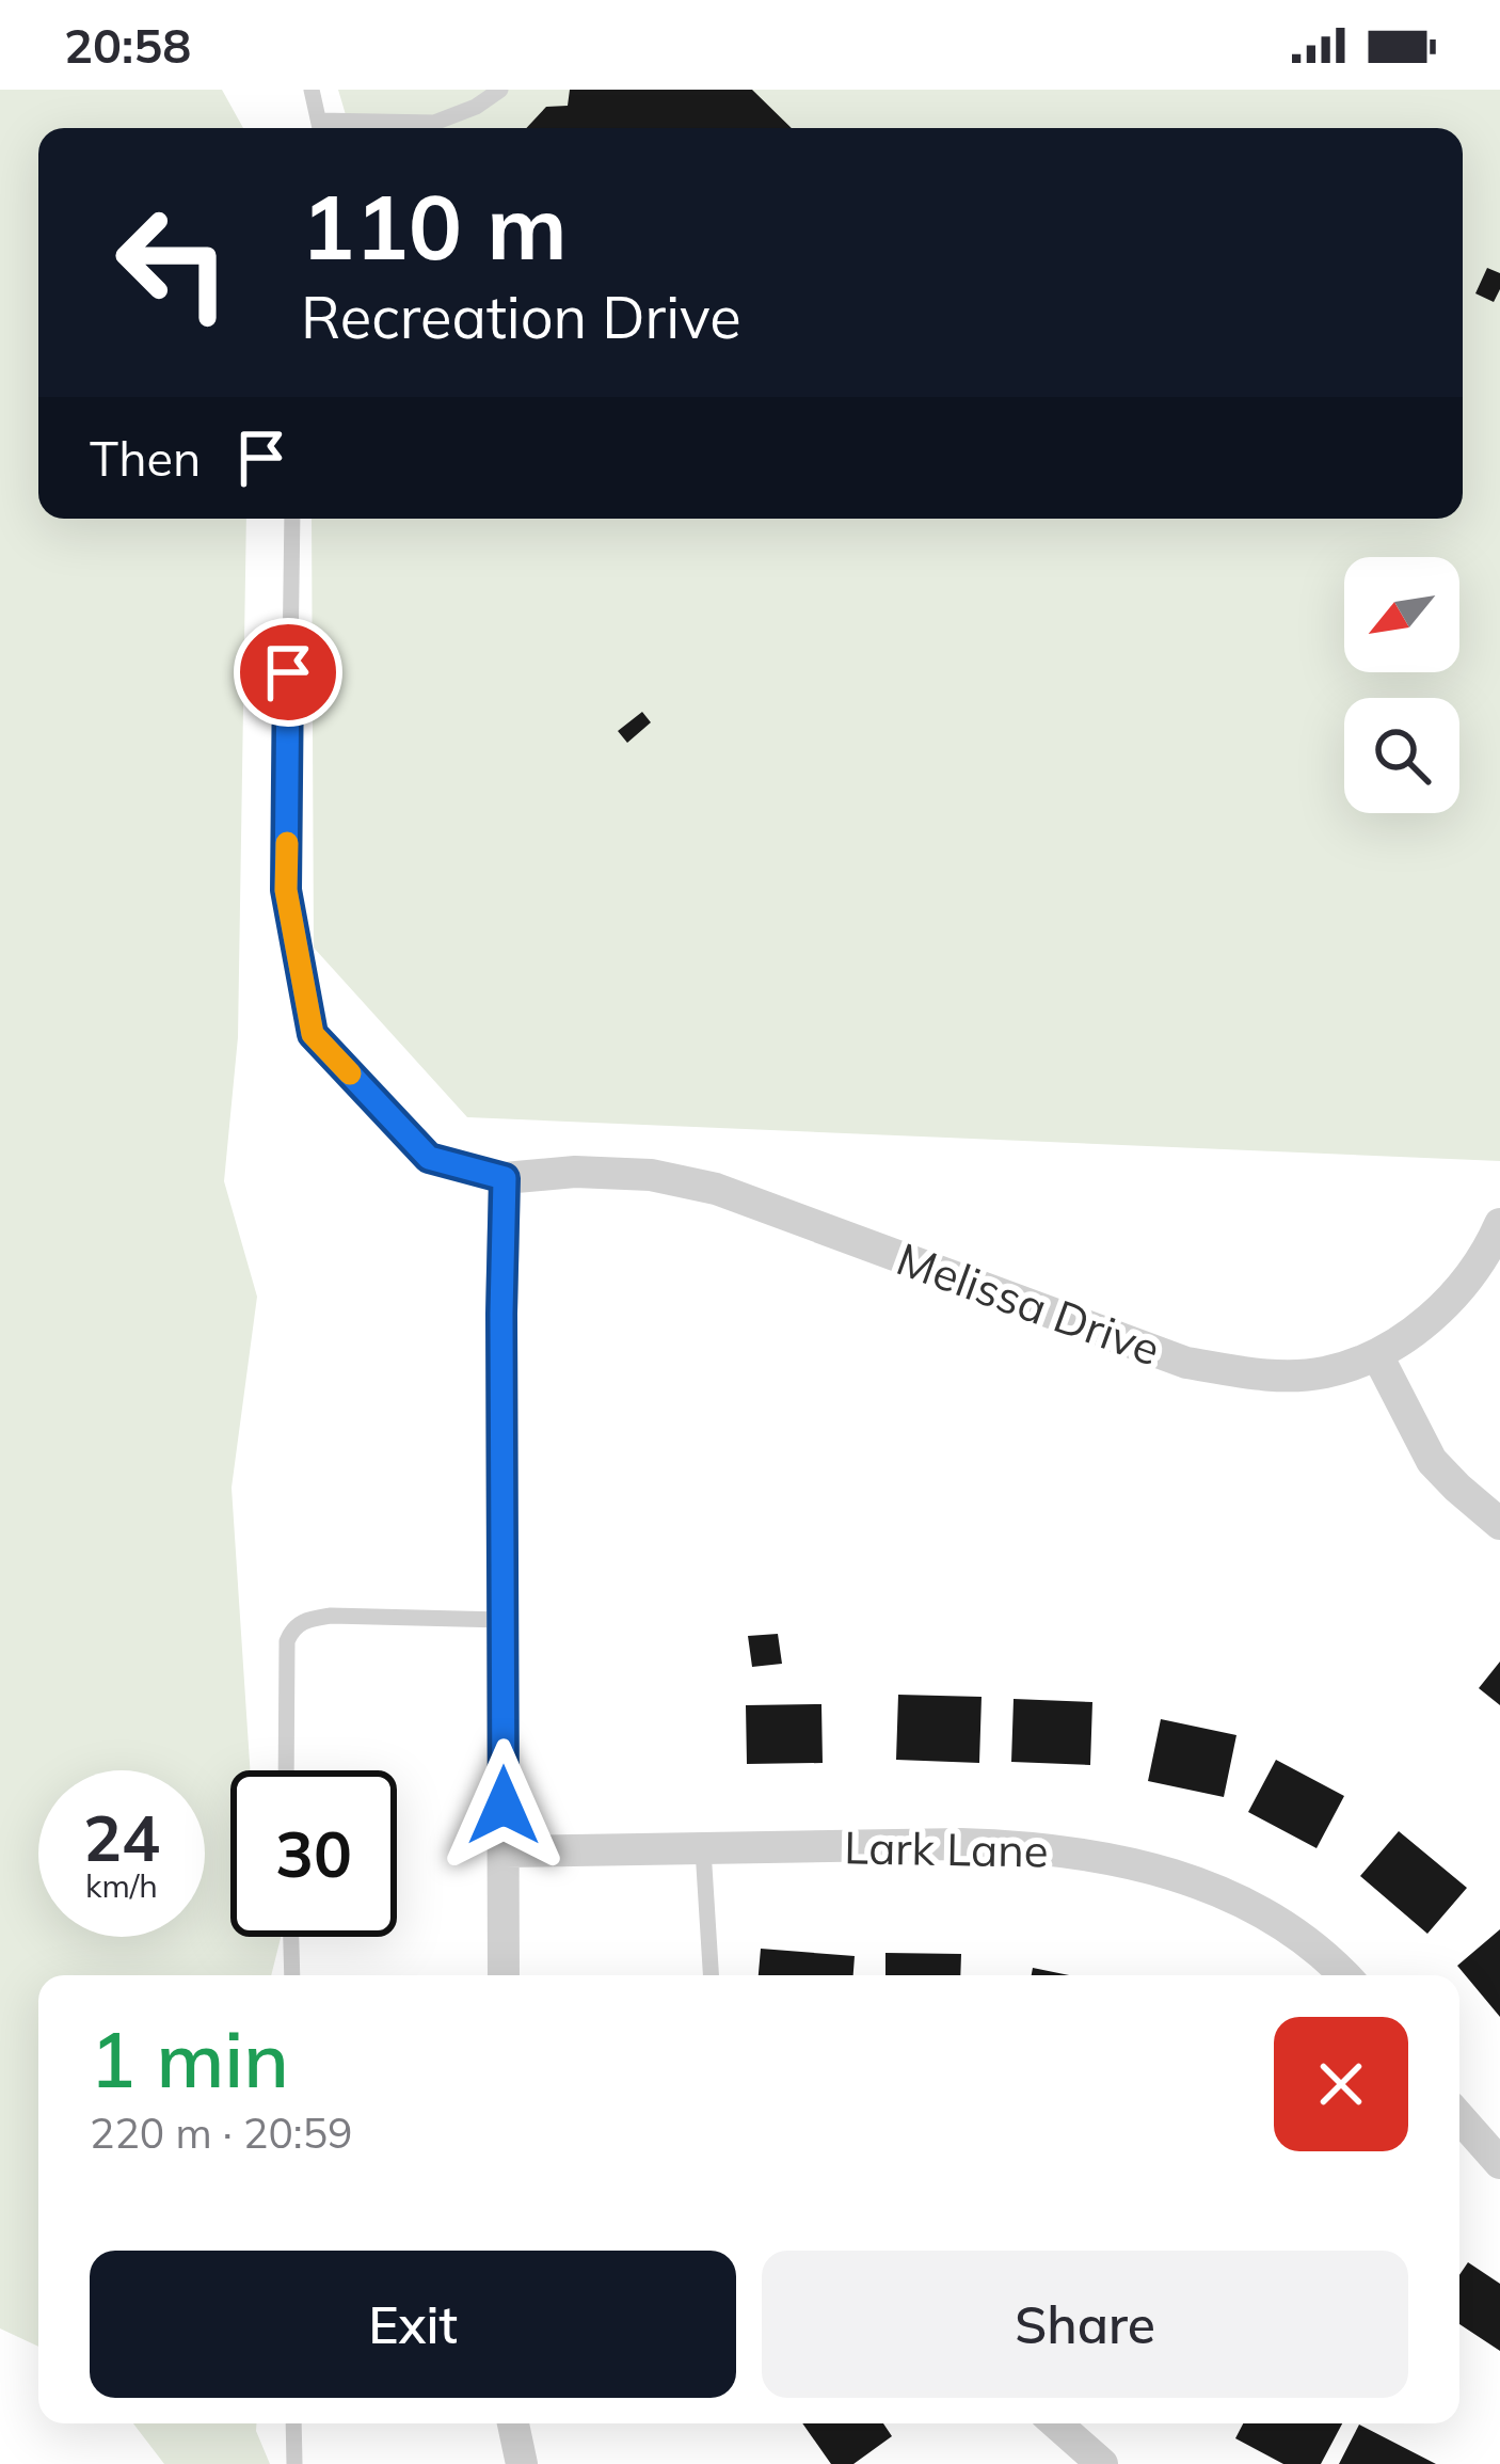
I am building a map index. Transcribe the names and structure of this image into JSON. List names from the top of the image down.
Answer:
{
  "streets": {
    "street": ["Melissa Drive", "Lark Lane"]
  },
  "north": "bottom left",
  "page": {
    "status": "20:58",
    "turn": ["110 m", "Recreation Drive"],
    "then": "Then",
    "speed": "24 km/h",
    "limit": "30",
    "heading": ["1 min", "220 m · 20:59"],
    "buttons": ["Exit", "Share"]
  }
}
